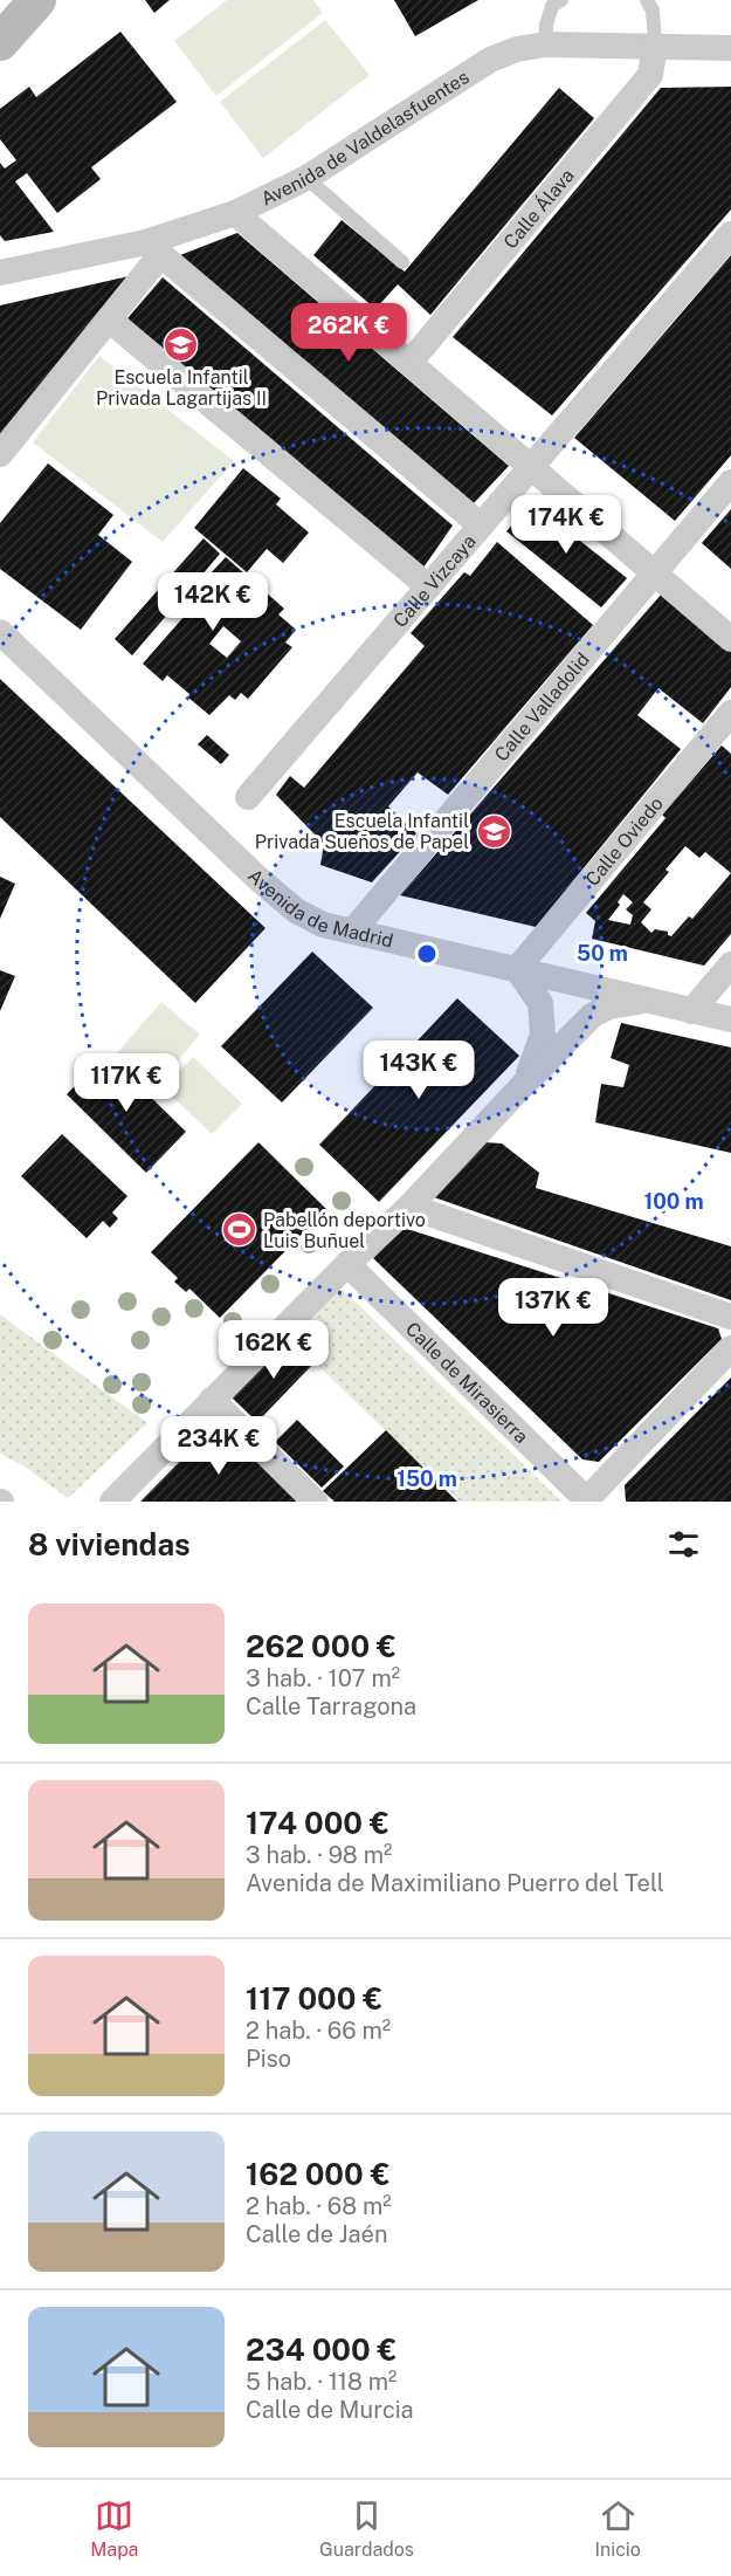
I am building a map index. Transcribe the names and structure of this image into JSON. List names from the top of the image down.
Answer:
{
  "streets": {
    "street": [
      "Avenida de Valdelasfuentes",
      "Calle Álava",
      "Calle Vizcaya",
      "Calle Valladolid",
      "Calle Oviedo",
      "Avenida de Madrid",
      "Calle de Mirasierra"
    ]
  },
  "crossings": [
    ["Avenida de Valdelasfuentes", "Calle Álava"],
    ["Calle Valladolid", "Avenida de Madrid"],
    ["Calle Oviedo", "Avenida de Madrid"]
  ],
  "places": {
    "school or university": ["Escuela Infantil Privada Lagartijas II", "Escuela Infantil Privada Sueños de Papel"],
    "sports": ["Pabellón deportivo Luis Buñuel"]
  },
  "page": {
    "price": [
      "262K €",
      "174K €",
      "142K €",
      "143K €",
      "117K €",
      "137K €",
      "162K €",
      "234K €"
    ],
    "heading": "8 viviendas",
    "list": [
      {
        "name": "262 000 €",
        "note": "3 hab. · 107 m² · Calle Tarragona"
      },
      {
        "name": "174 000 €",
        "note": "3 hab. · 98 m² · Avenida de Maximiliano Puerro del Tell"
      },
      {
        "name": "117 000 €",
        "note": "2 hab. · 66 m² · Piso"
      },
      {
        "name": "162 000 €",
        "note": "2 hab. · 68 m² · Calle de Jaén"
      },
      {
        "name": "234 000 €",
        "note": "5 hab. · 118 m² · Calle de Murcia"
      }
    ],
    "tabs": ["Mapa", "Guardados", "Inicio"]
  },
  "rings": ["50 m", "100 m", "150 m"]
}
